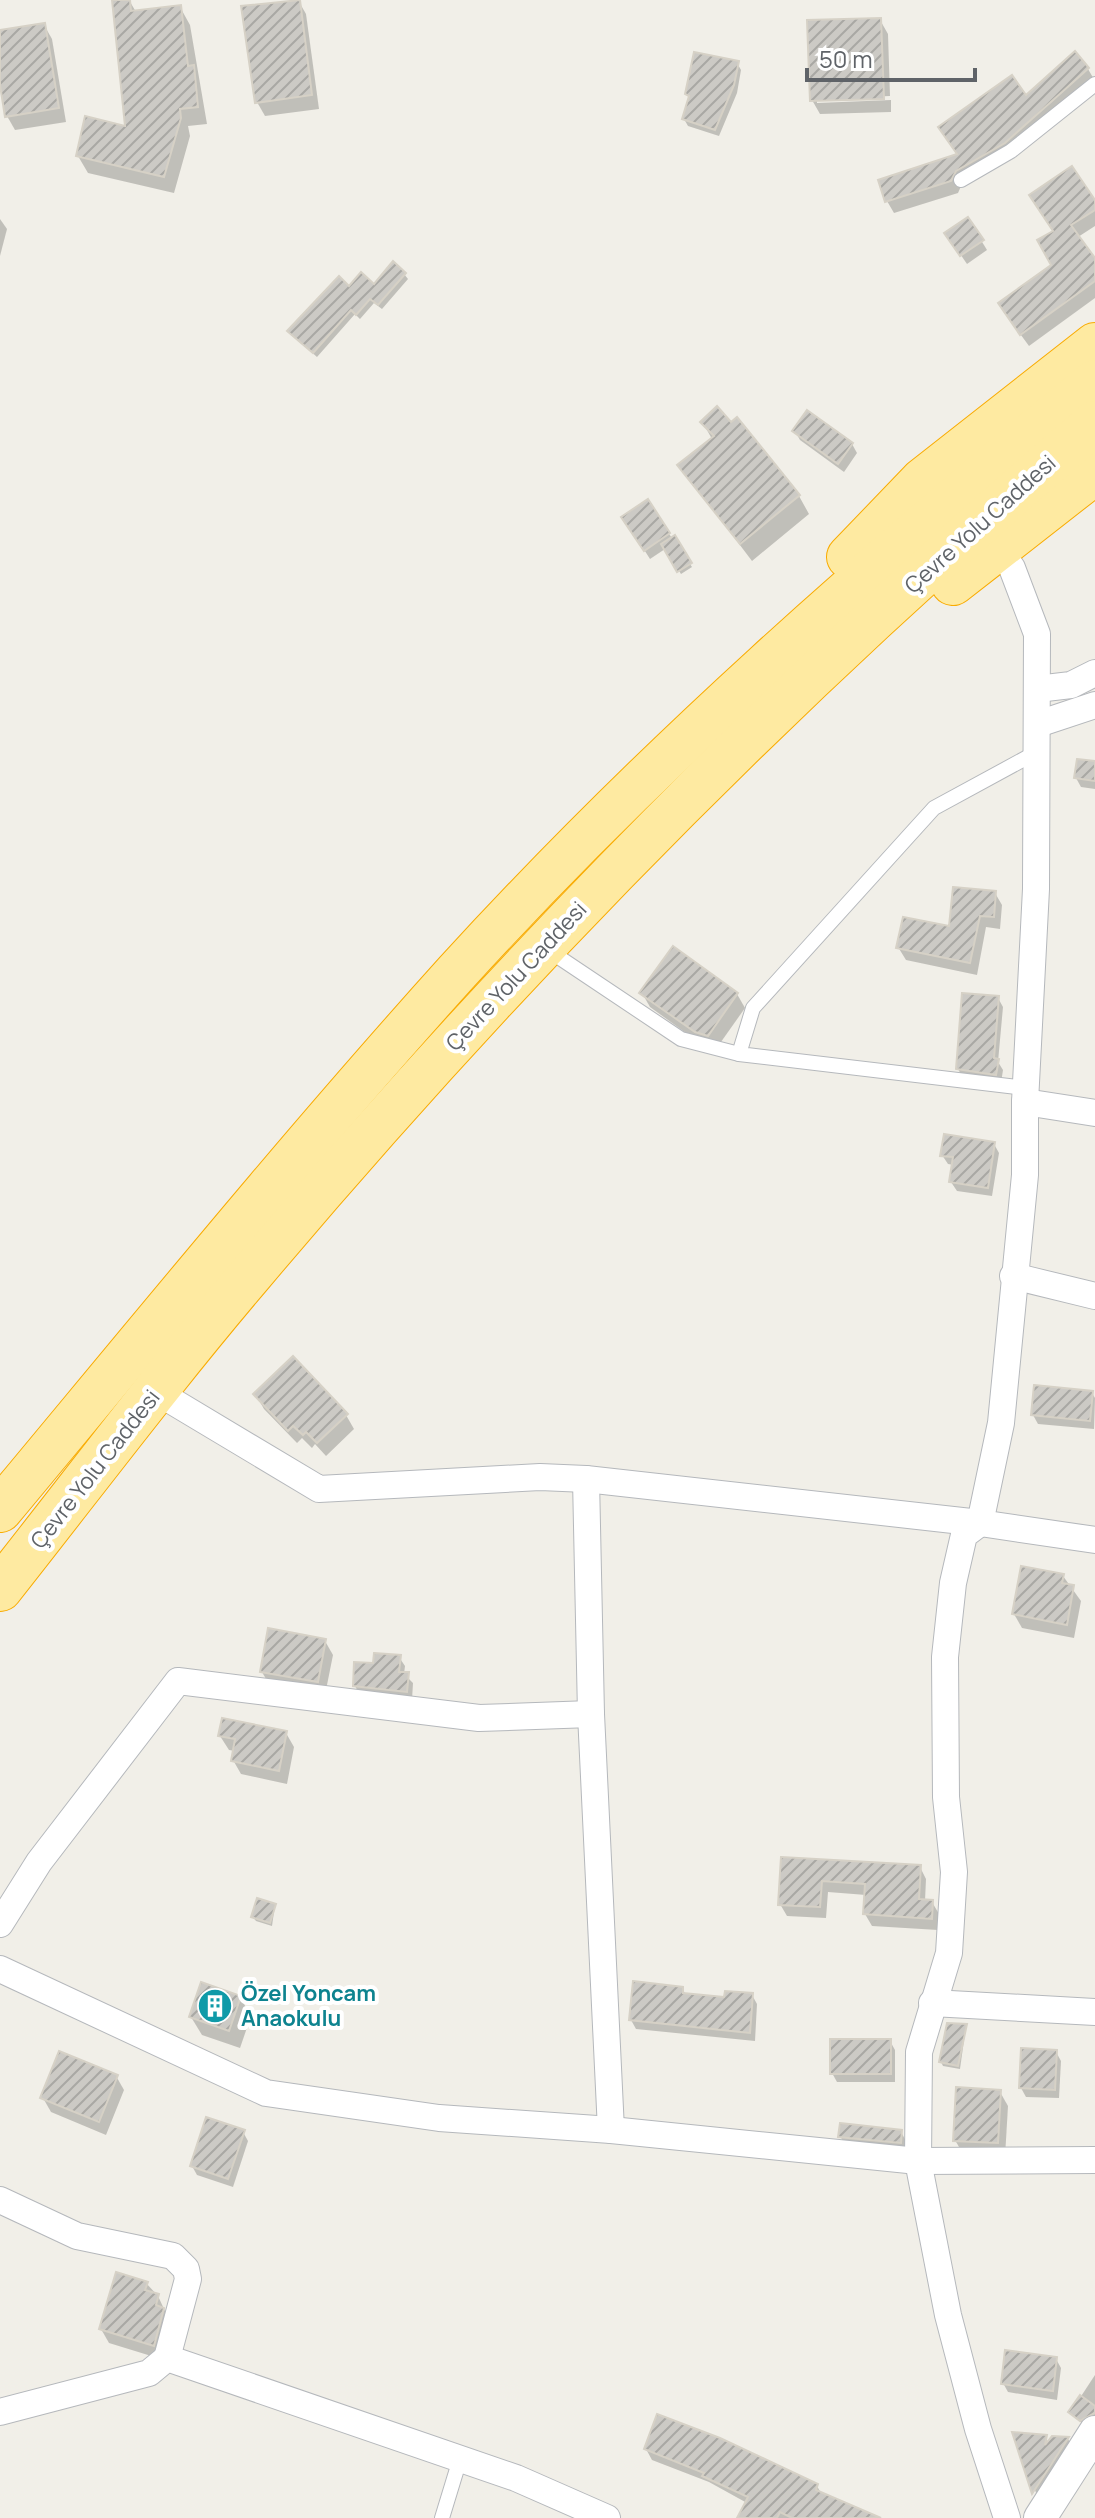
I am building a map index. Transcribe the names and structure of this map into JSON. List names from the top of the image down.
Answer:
{
  "streets": {
    "highway": ["Çevre Yolu Caddesi"]
  },
  "places": {
    "building": ["Özel Yoncam Anaokulu"]
  },
  "scale_bar": "50 m"
}
